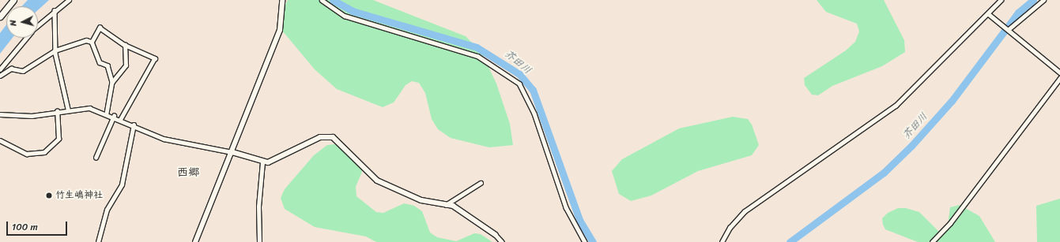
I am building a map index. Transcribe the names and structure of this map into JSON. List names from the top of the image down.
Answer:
{
  "districts": ["西郷"],
  "water": ["芥田川"],
  "places": ["竹生嶋神社"],
  "scale_bar": "100 m",
  "north": "left"
}
